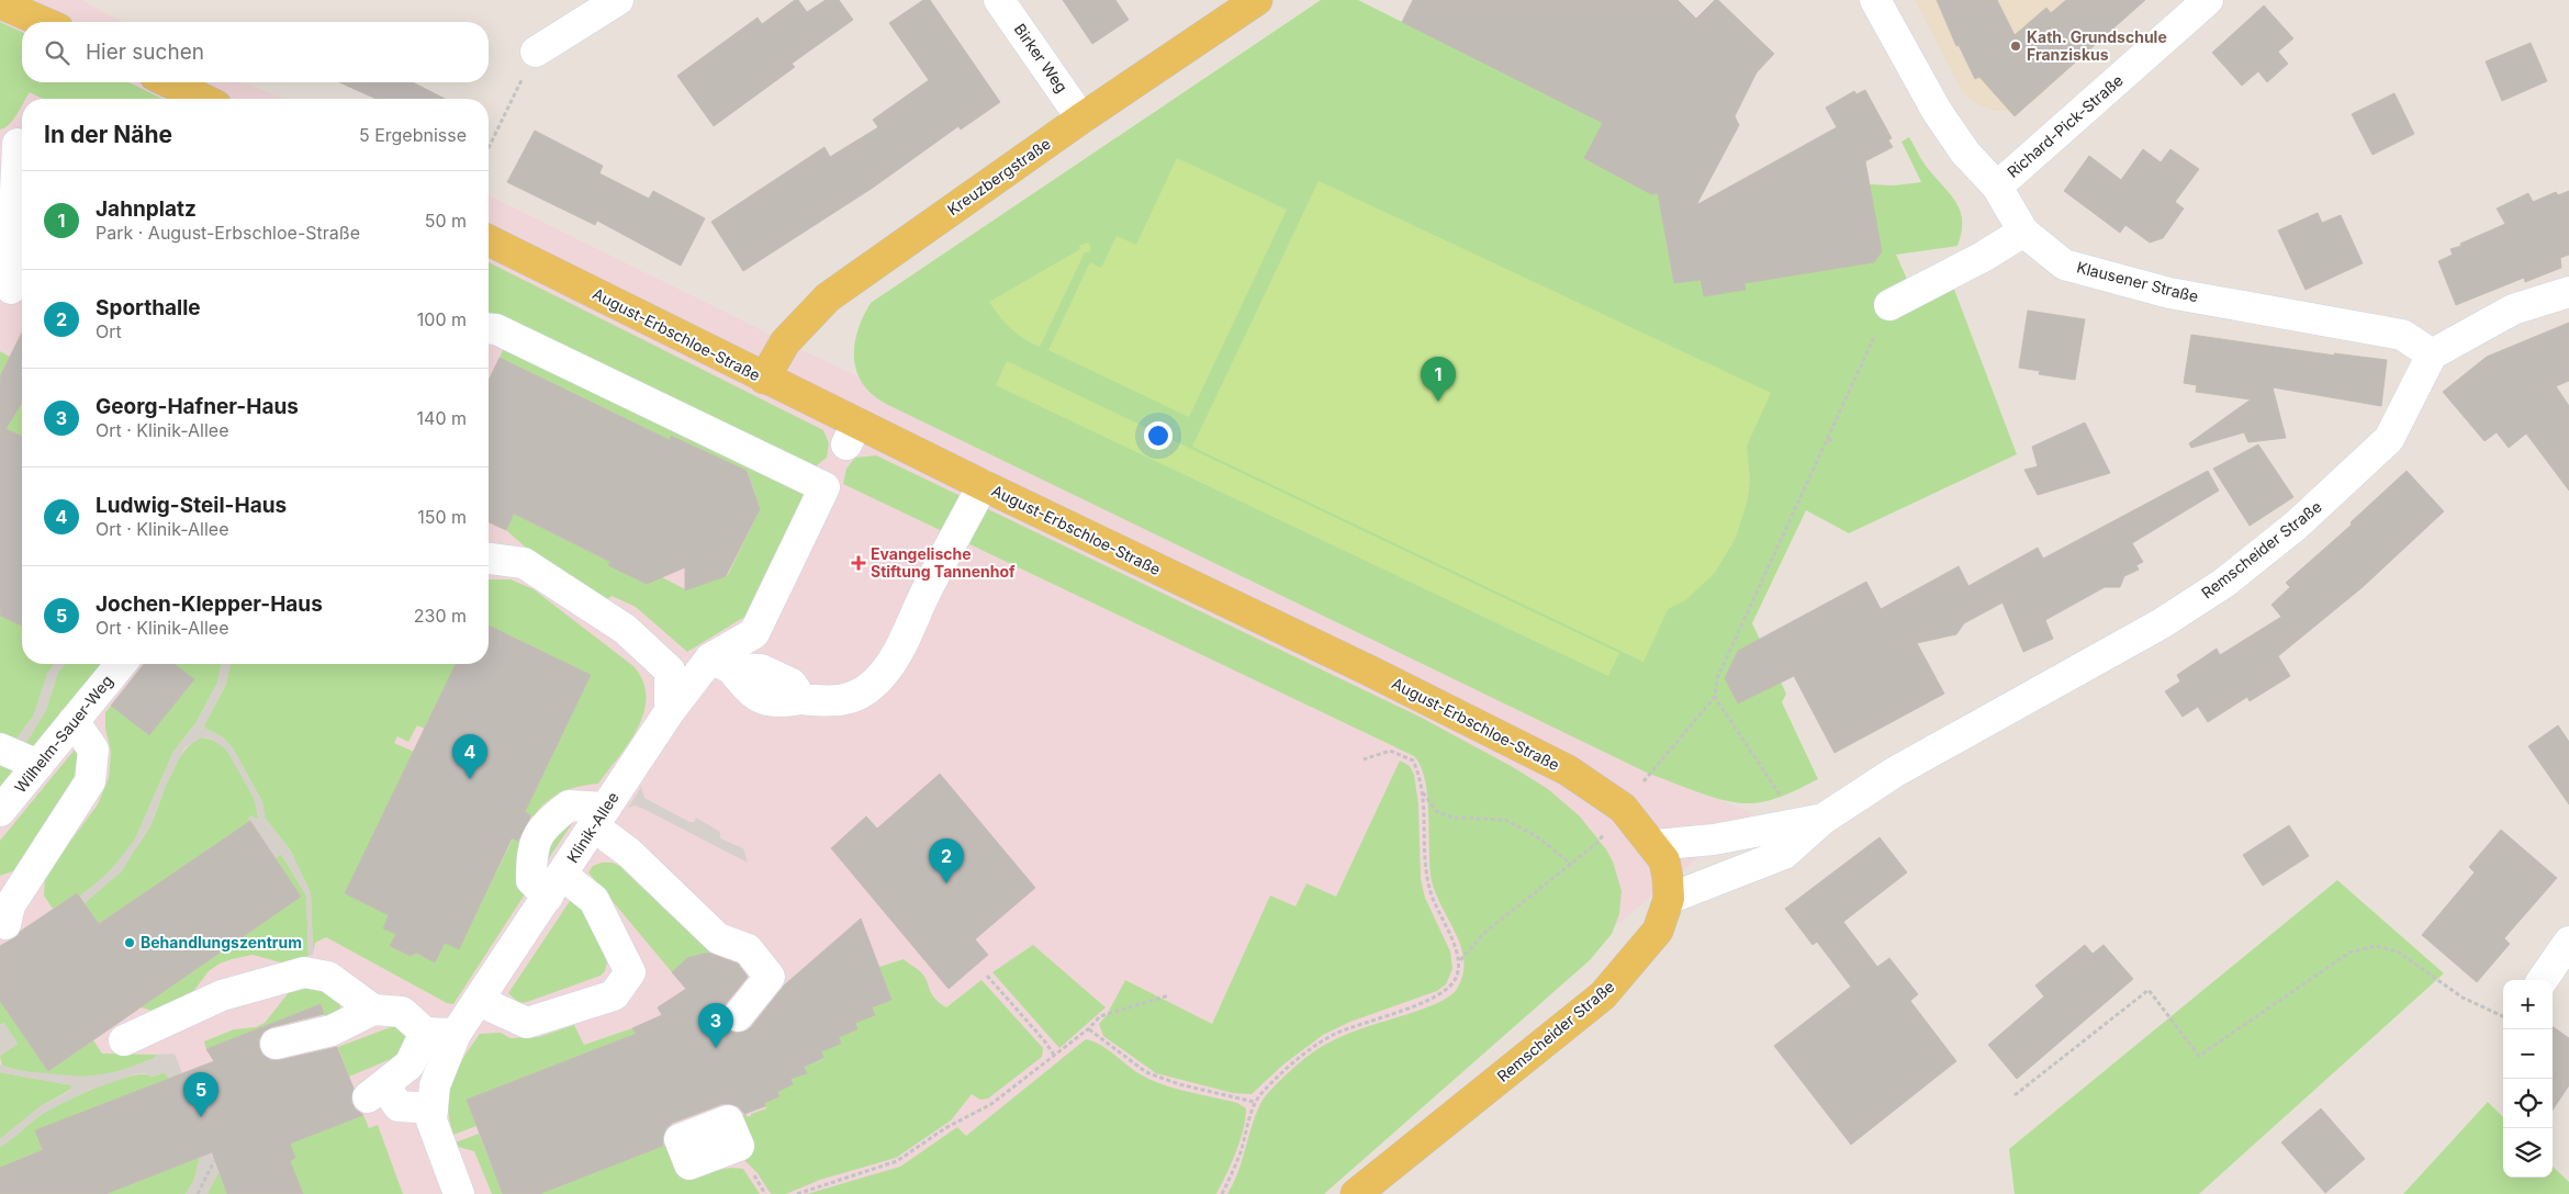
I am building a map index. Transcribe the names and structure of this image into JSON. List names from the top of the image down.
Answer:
{
  "streets": {
    "main road": ["Kreuzbergstraße", "August-Erbschloe-Straße", "Remscheider Straße"],
    "street": [
      "Birker Weg",
      "Richard-Pick-Straße",
      "Klausener Straße",
      "Wilhelm-Sauer-Weg",
      "Klinik-Allee"
    ]
  },
  "crossings": [
    ["Birker Weg", "Kreuzbergstraße"],
    ["Richard-Pick-Straße", "Klausener Straße"],
    ["Kreuzbergstraße", "August-Erbschloe-Straße"],
    ["Klausener Straße", "Remscheider Straße"],
    ["August-Erbschloe-Straße", "Remscheider Straße"]
  ],
  "places": {
    "other": ["Kath. Grundschule Franziskus", "Behandlungszentrum"],
    "health": ["Evangelische Stiftung Tannenhof"]
  },
  "page": {
    "search": "Hier suchen",
    "heading": ["In der Nähe", "5 Ergebnisse"],
    "list": [
      {
        "mark": "1",
        "name": "Jahnplatz",
        "note": "Park · August-Erbschloe-Straße",
        "value": "50 m"
      },
      {
        "mark": "2",
        "name": "Sporthalle",
        "note": "Ort",
        "value": "100 m"
      },
      {
        "mark": "3",
        "name": "Georg-Hafner-Haus",
        "note": "Ort · Klinik-Allee",
        "value": "140 m"
      },
      {
        "mark": "4",
        "name": "Ludwig-Steil-Haus",
        "note": "Ort · Klinik-Allee",
        "value": "150 m"
      },
      {
        "mark": "5",
        "name": "Jochen-Klepper-Haus",
        "note": "Ort · Klinik-Allee",
        "value": "230 m"
      }
    ],
    "pins": [
      "1",
      "4",
      "2",
      "3",
      "5"
    ],
    "map_buttons": ["+", "−"]
  }
}
